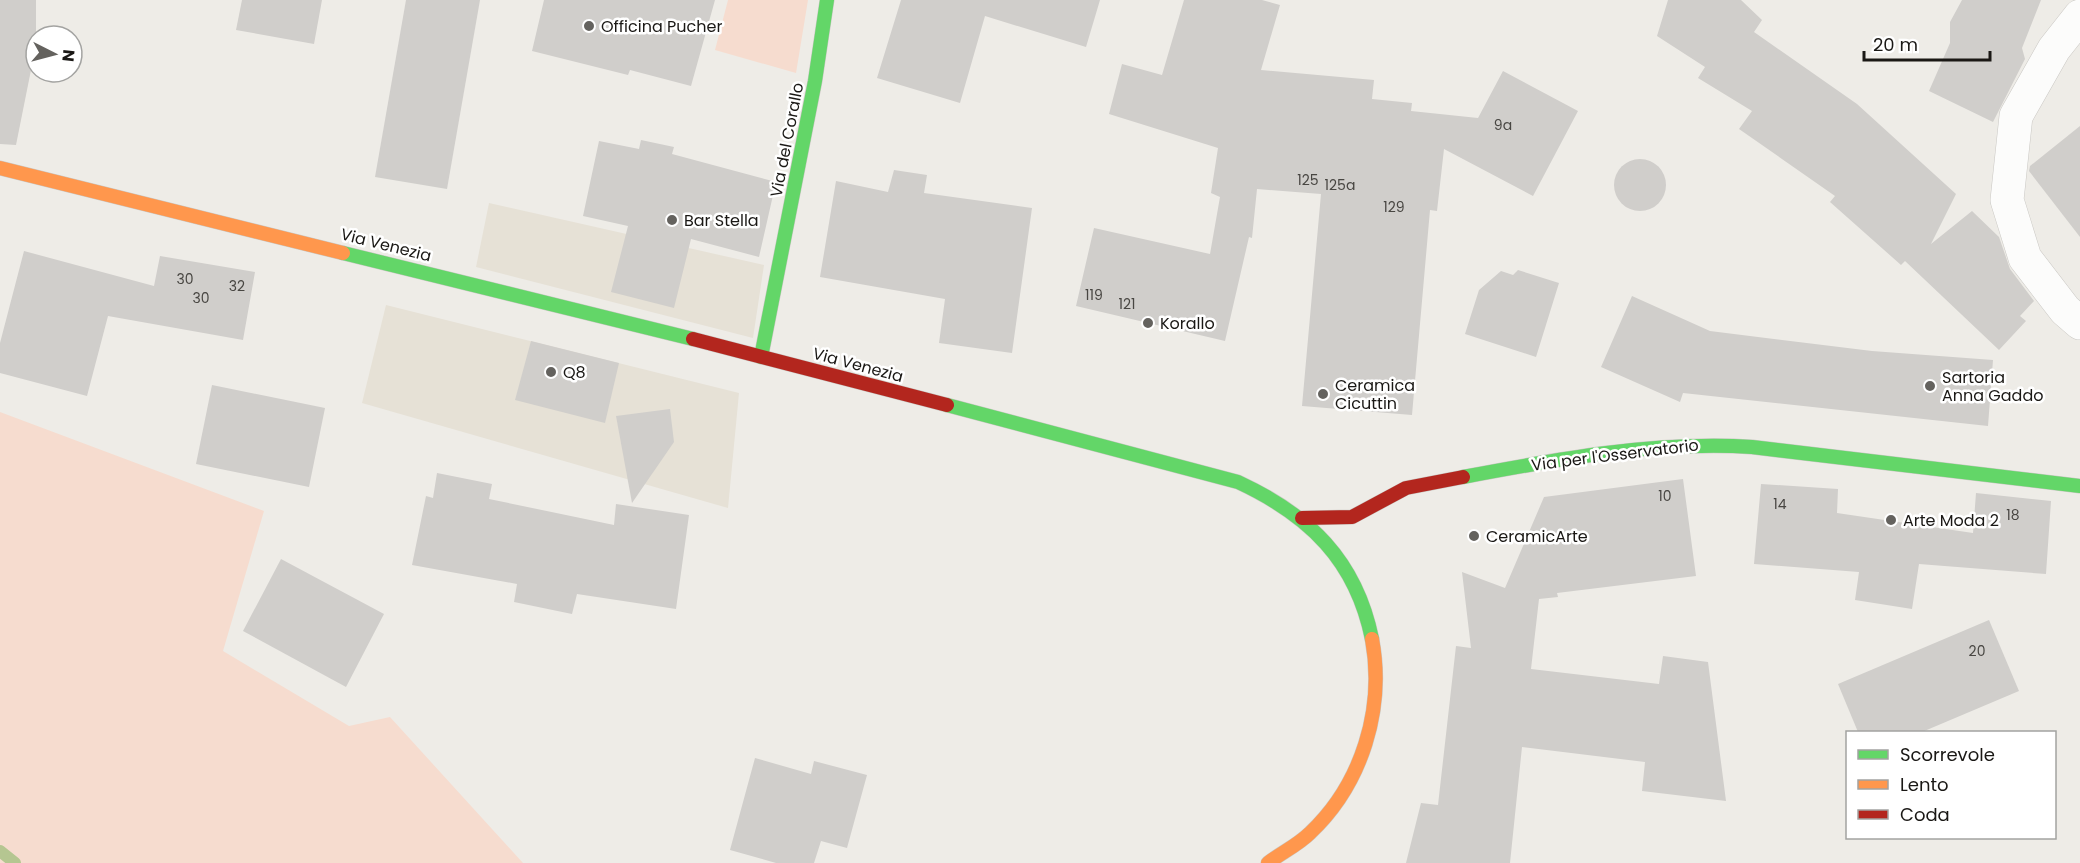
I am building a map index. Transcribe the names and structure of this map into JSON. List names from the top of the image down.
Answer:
{
  "streets": {
    "main road": ["Via del Corallo", "Via Venezia", "Via per l'Osservatorio"]
  },
  "crossings": [
    ["Via del Corallo", "Via Venezia"],
    ["Via Venezia", "Via per l'Osservatorio"]
  ],
  "places": [
    "Officina Pucher",
    "Bar Stella",
    "Korallo",
    "Q8",
    "Sartoria Anna Gaddo",
    "Ceramica Cicuttin",
    "Arte Moda 2",
    "CeramicArte"
  ],
  "house_numbers": [
    "9a",
    "125",
    "125a",
    "129",
    "30",
    "32",
    "119",
    "30",
    "121",
    "10",
    "14",
    "18",
    "20"
  ],
  "legend": ["Scorrevole", "Lento", "Coda"],
  "scale_bar": "20 m",
  "north": "right"
}
